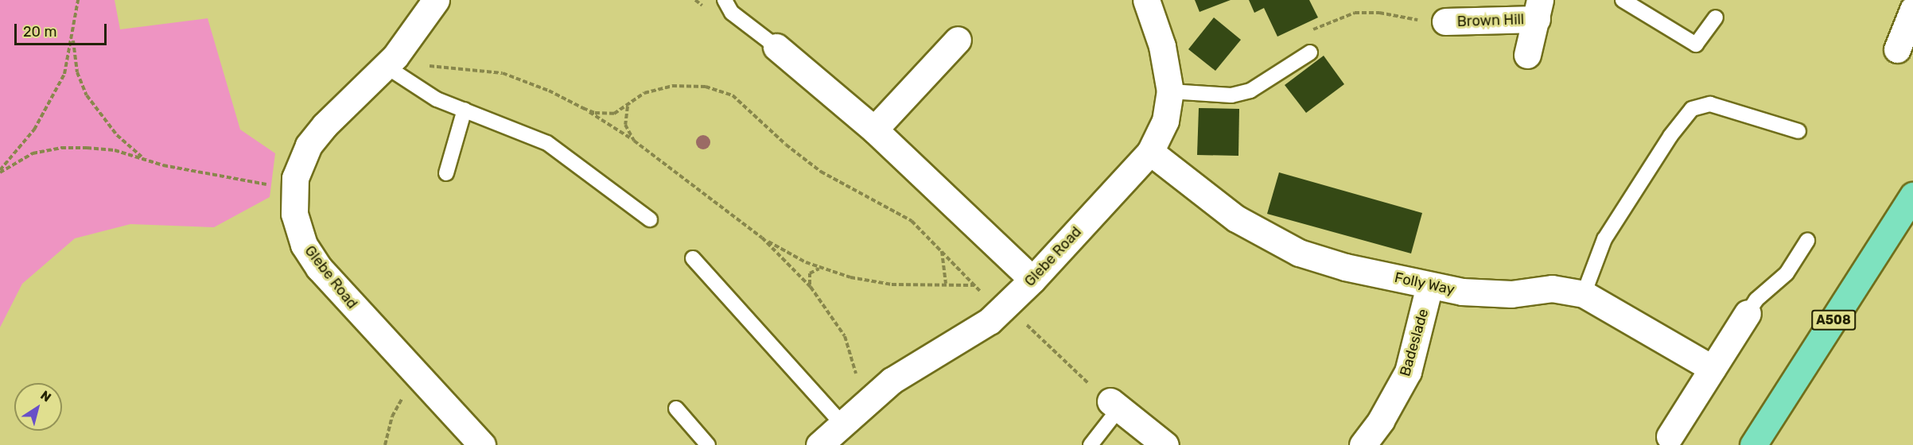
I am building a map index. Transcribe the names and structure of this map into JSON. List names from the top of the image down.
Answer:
{
  "streets": {
    "highway": ["A508"],
    "street": [
      "Brown Hill",
      "Glebe Road",
      "Folly Way",
      "Badeslade"
    ]
  },
  "crossings": [
    ["Glebe Road", "Folly Way"],
    ["Folly Way", "Badeslade"]
  ],
  "scale_bar": "20 m",
  "north": "top right"
}
